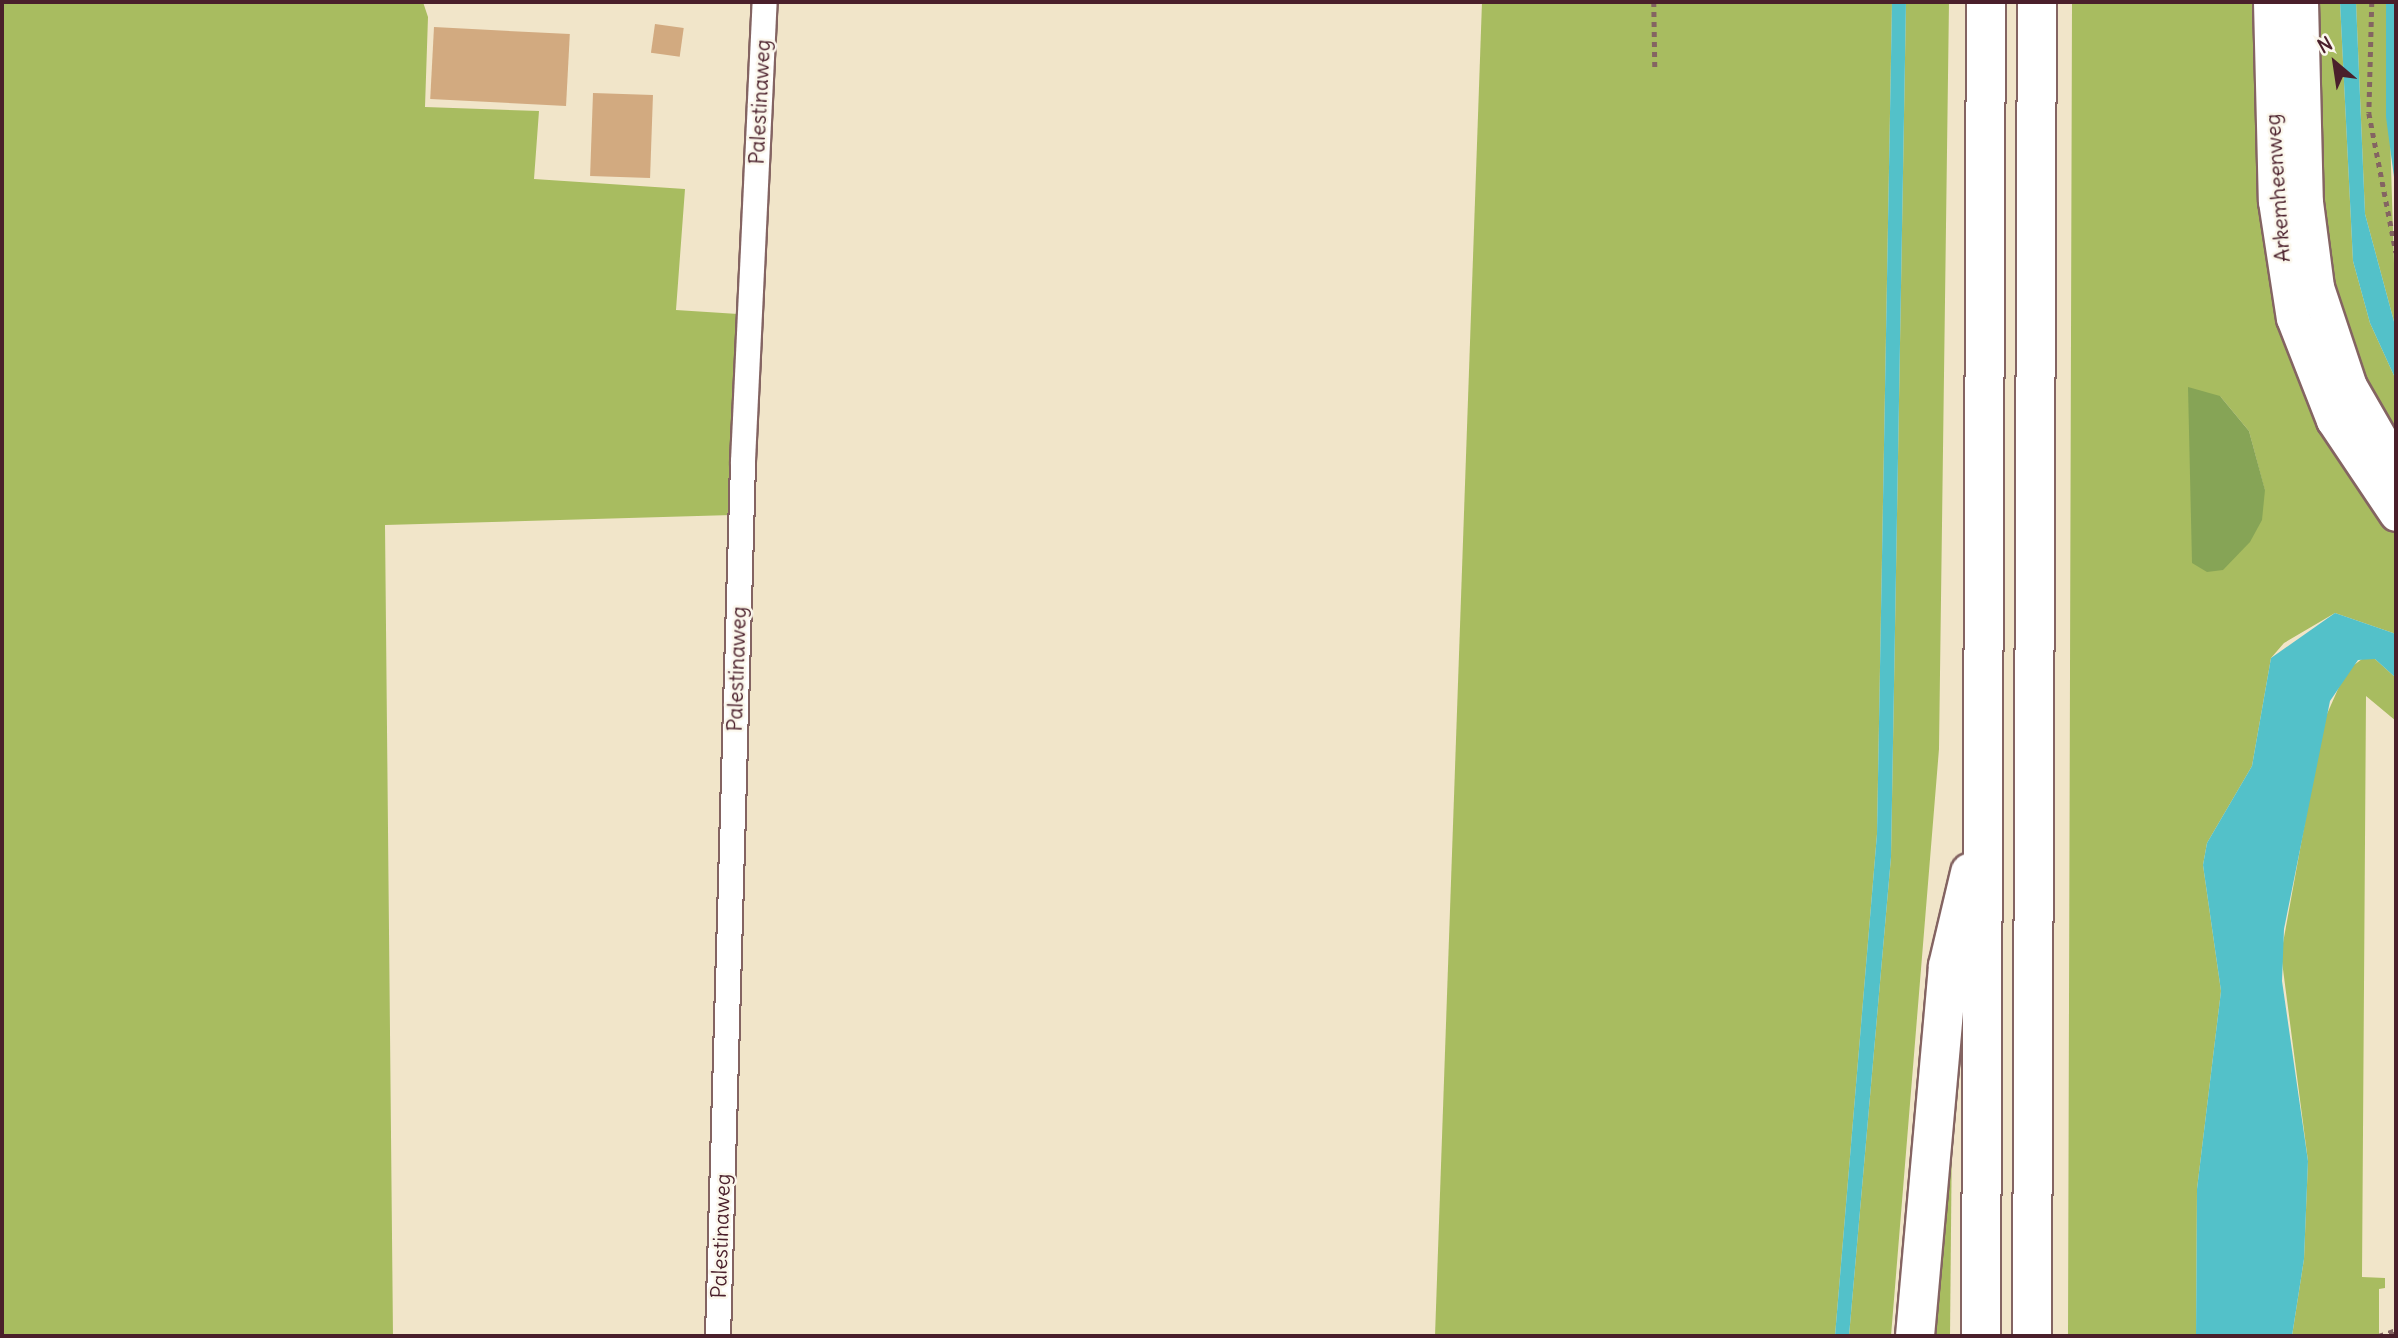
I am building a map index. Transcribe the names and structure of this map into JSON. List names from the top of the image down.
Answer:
{
  "streets": {
    "main road": ["Arkemheenweg"],
    "street": ["Palestinaweg"]
  },
  "north": "top left"
}
